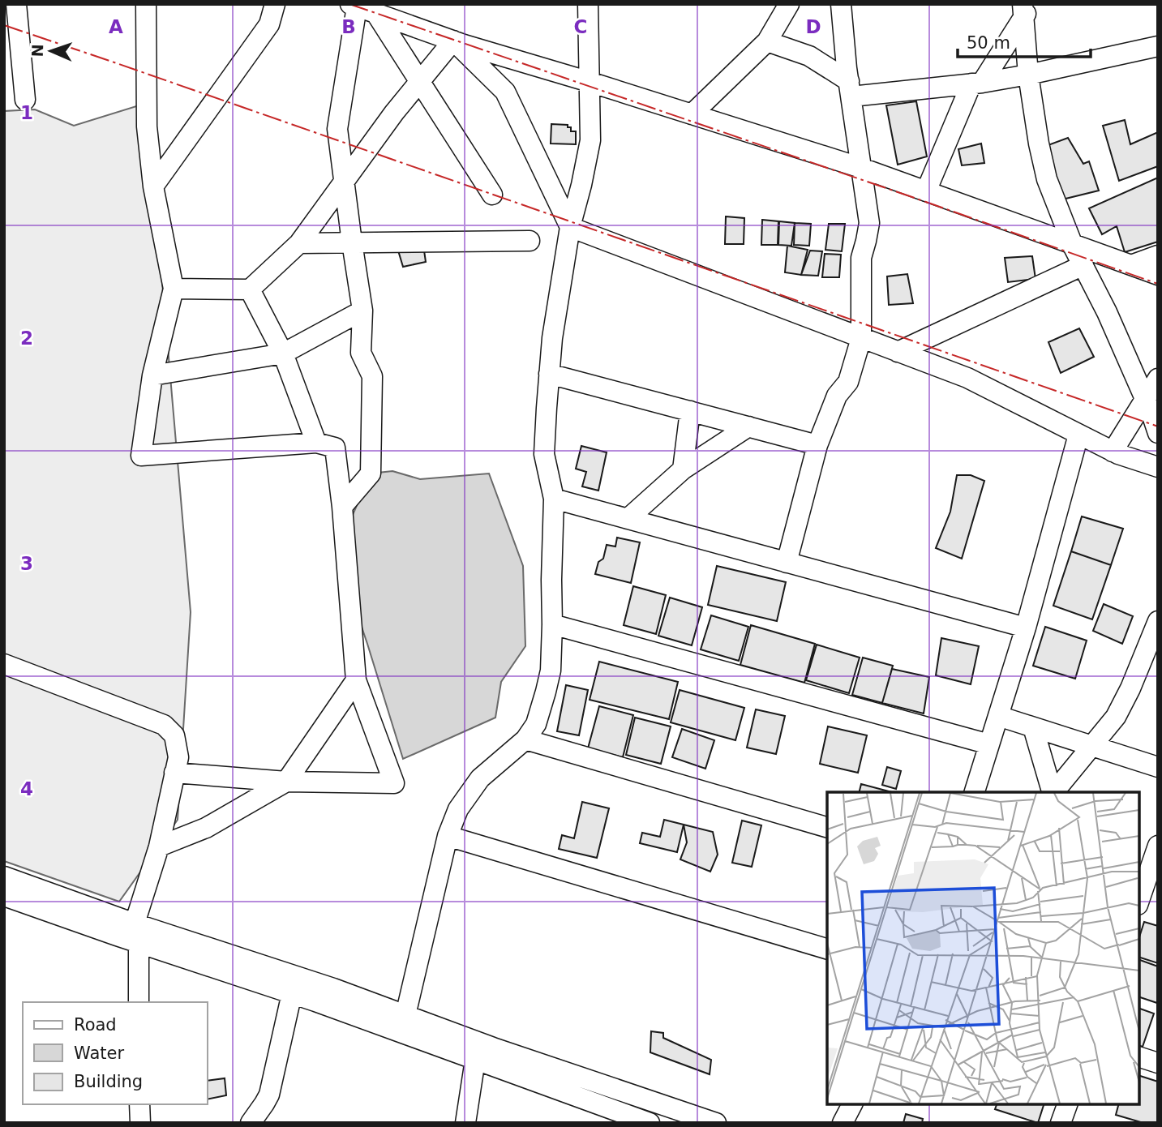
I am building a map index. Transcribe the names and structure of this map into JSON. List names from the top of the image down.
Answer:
{
  "legend": ["Road", "Water", "Building"],
  "scale_bar": "50 m",
  "north": "left",
  "grid": {
    "columns": [
      "A",
      "B",
      "C",
      "D"
    ],
    "rows": [
      "1",
      "2",
      "3",
      "4"
    ]
  }
}
